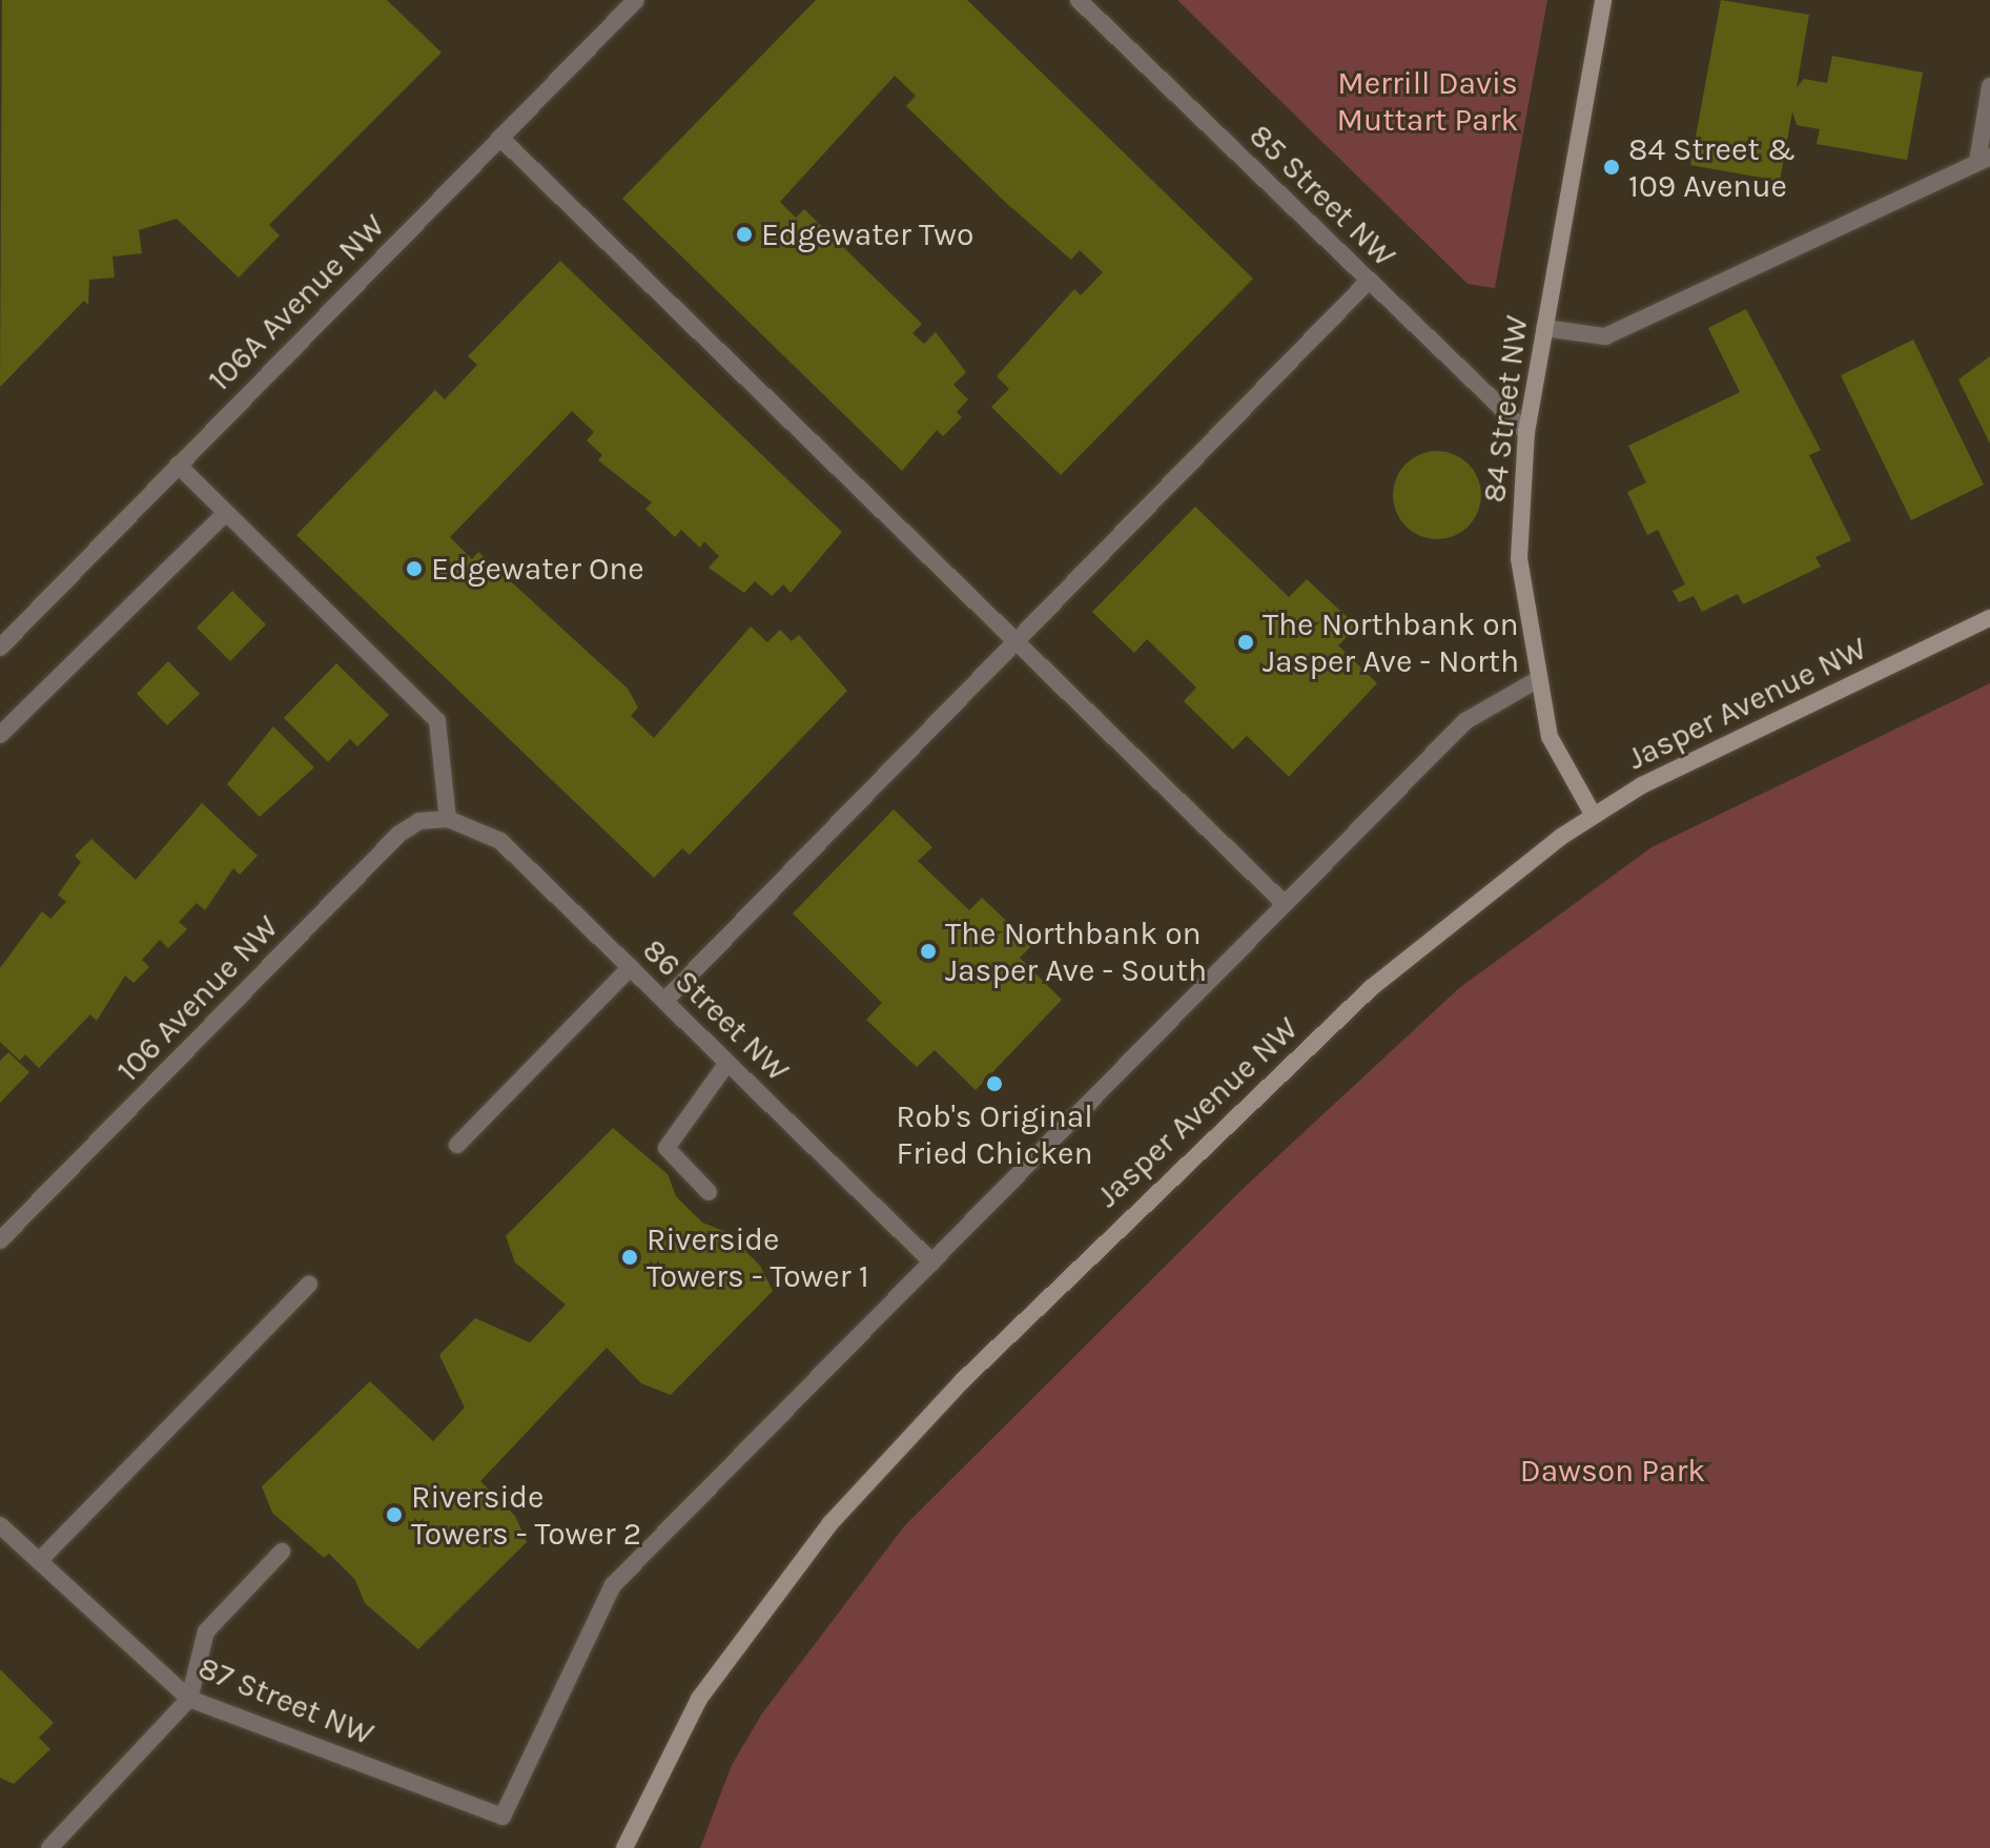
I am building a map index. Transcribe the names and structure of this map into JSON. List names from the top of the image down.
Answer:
{
  "streets": {
    "main road": ["84 Street NW", "Jasper Avenue NW"],
    "street": [
      "85 Street NW",
      "106A Avenue NW",
      "106 Avenue NW",
      "86 Street NW",
      "87 Street NW"
    ]
  },
  "crossings": [
    ["85 Street NW", "84 Street NW"],
    ["84 Street NW", "Jasper Avenue NW"],
    ["106 Avenue NW", "86 Street NW"],
    ["86 Street NW", "87 Street NW"]
  ],
  "parks": ["Merrill Davis Muttart Park", "Dawson Park"],
  "places": [
    "84 Street & 109 Avenue",
    "Edgewater Two",
    "Edgewater One",
    "The Northbank on Jasper Ave - North",
    "The Northbank on Jasper Ave - South",
    "Rob's Original Fried Chicken",
    "Riverside Towers - Tower 1",
    "Riverside Towers - Tower 2"
  ]
}
